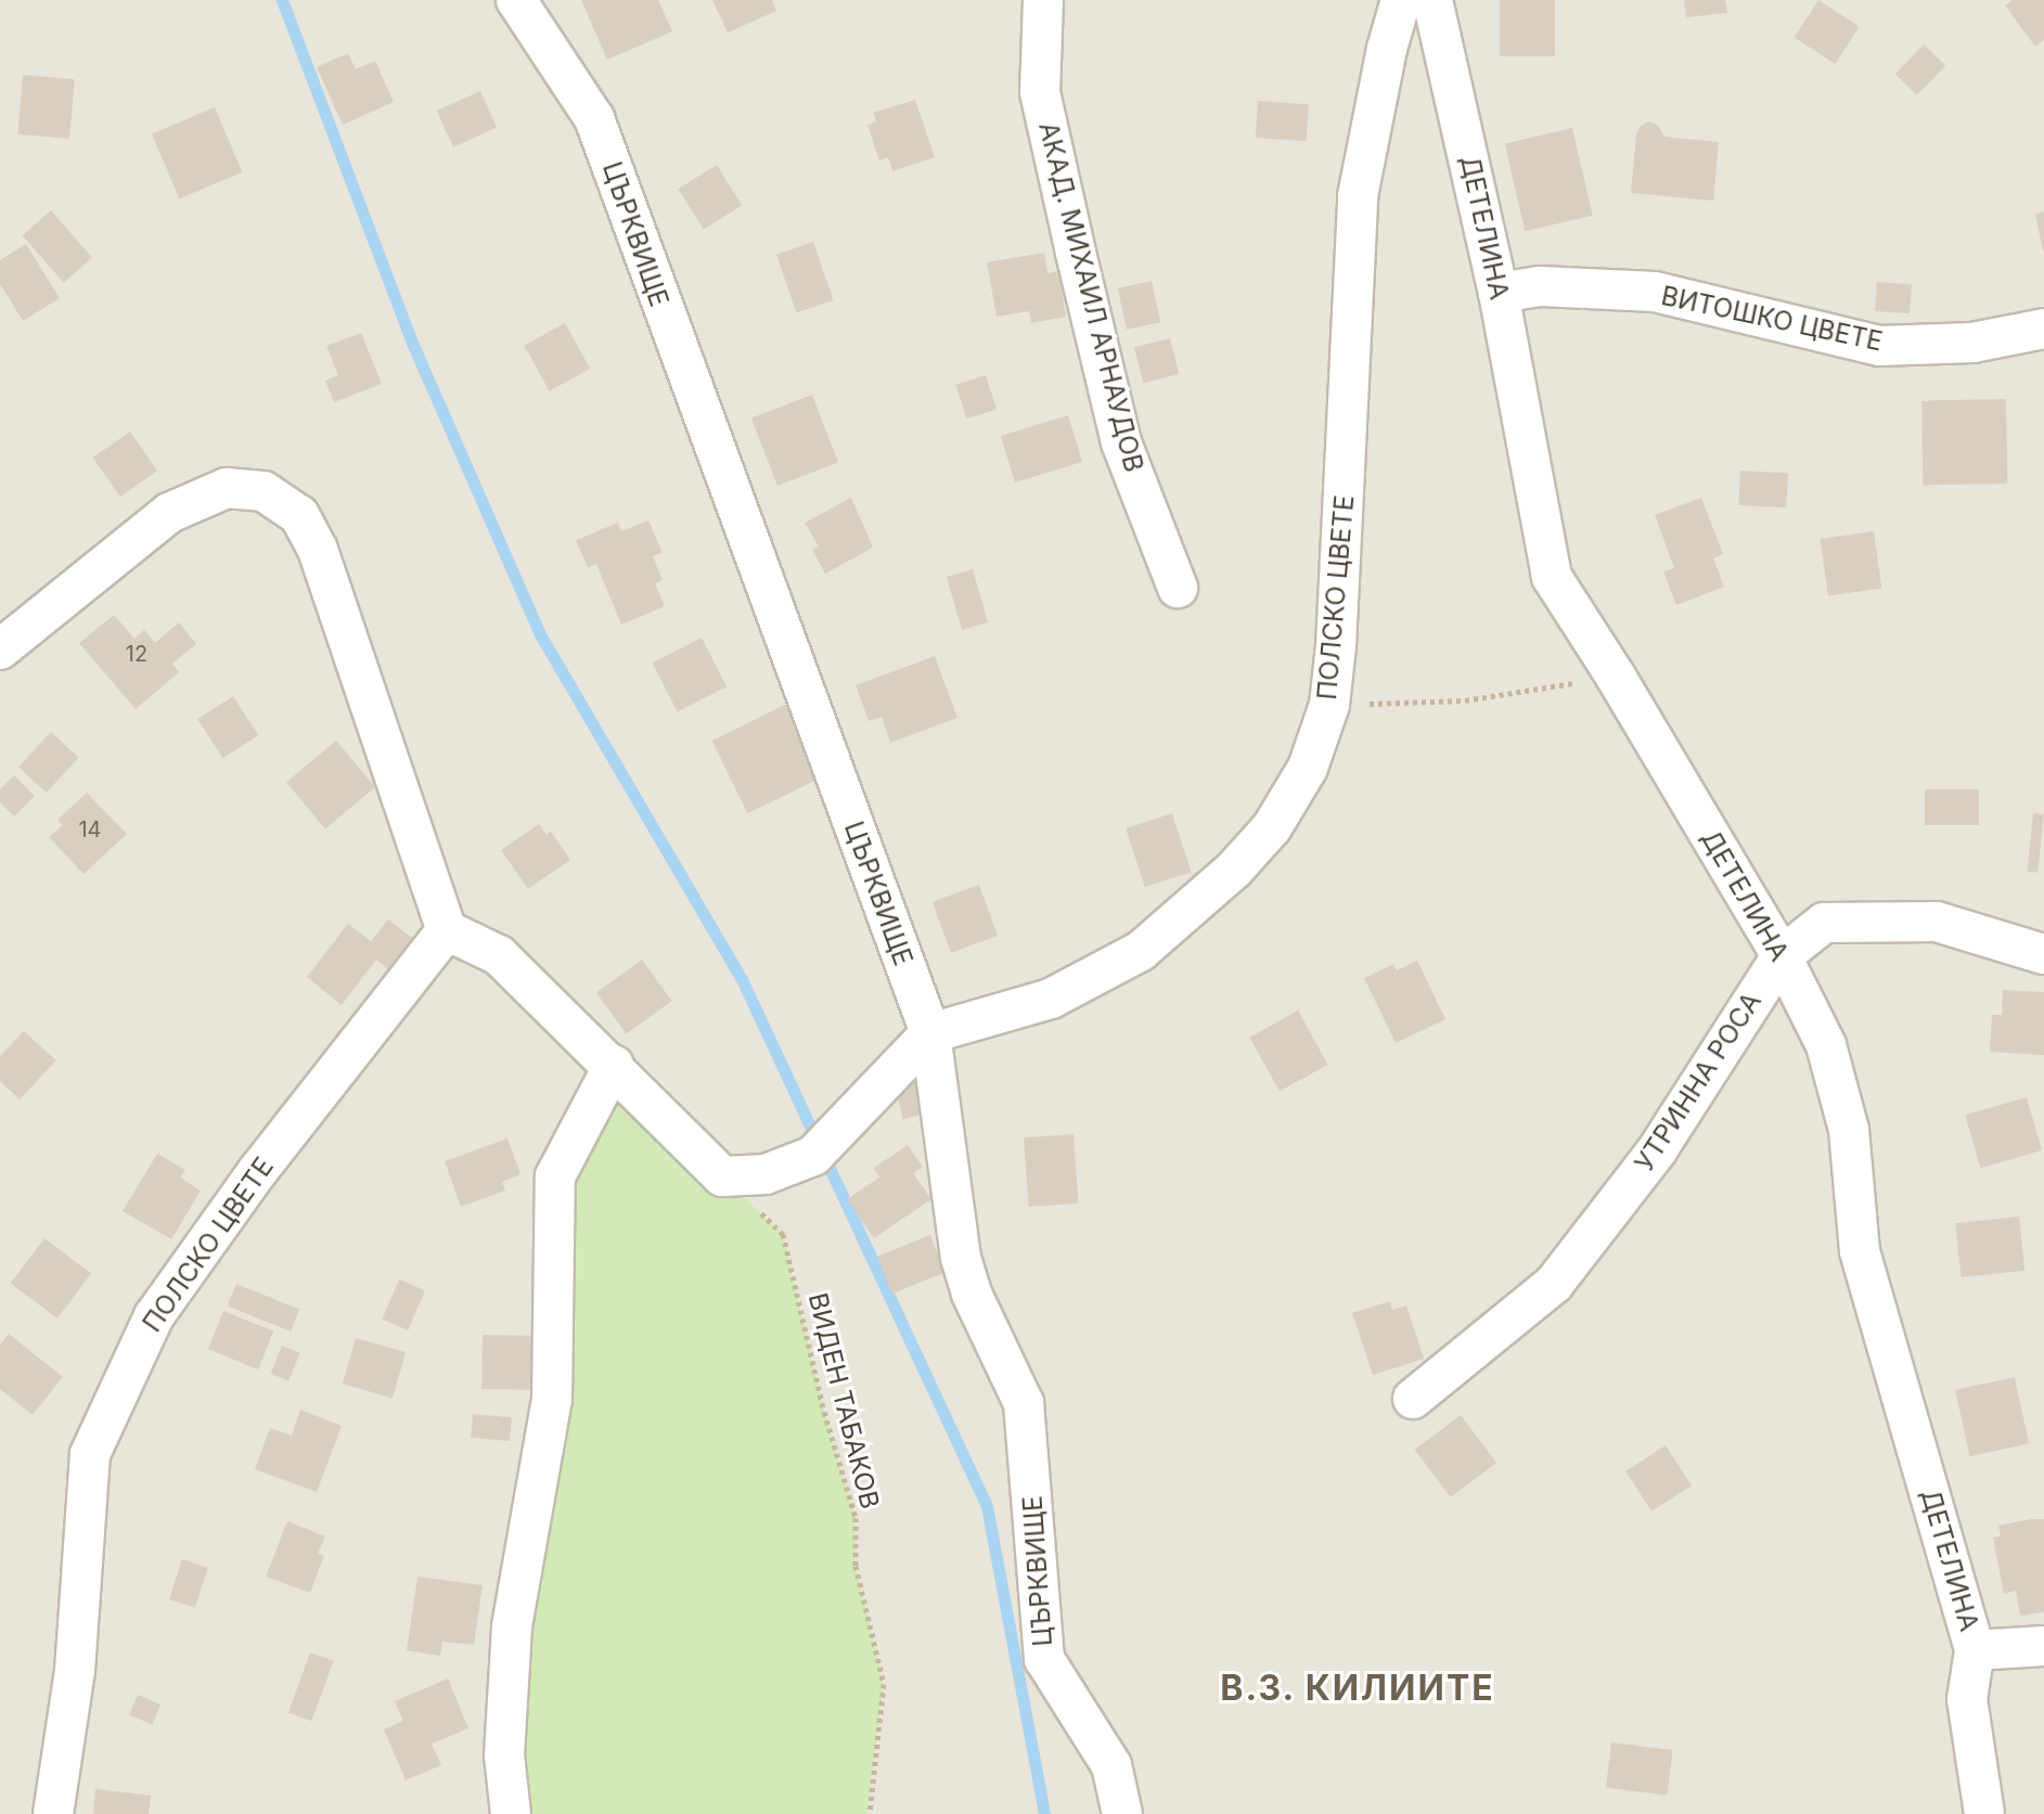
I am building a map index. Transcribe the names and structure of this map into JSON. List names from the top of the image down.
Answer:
{
  "streets": {
    "street": [
      "ДЕТЕЛИНА",
      "ЦЪРКВИЩЕ",
      "АКАД. МИХАИЛ АРНАУДОВ",
      "ВИТОШКО ЦВЕТЕ",
      "ПОЛСКО ЦВЕТЕ",
      "УТРИННА РОСА"
    ],
    "path": ["ВИДЕН ТАБАКОВ"]
  },
  "crossings": [
    ["ДЕТЕЛИНА", "ВИТОШКО ЦВЕТЕ"],
    ["ДЕТЕЛИНА", "УТРИННА РОСА"],
    ["ЦЪРКВИЩЕ", "ПОЛСКО ЦВЕТЕ"]
  ],
  "districts": ["В.З. КИЛИИТЕ"],
  "house_numbers": ["12", "14"]
}
